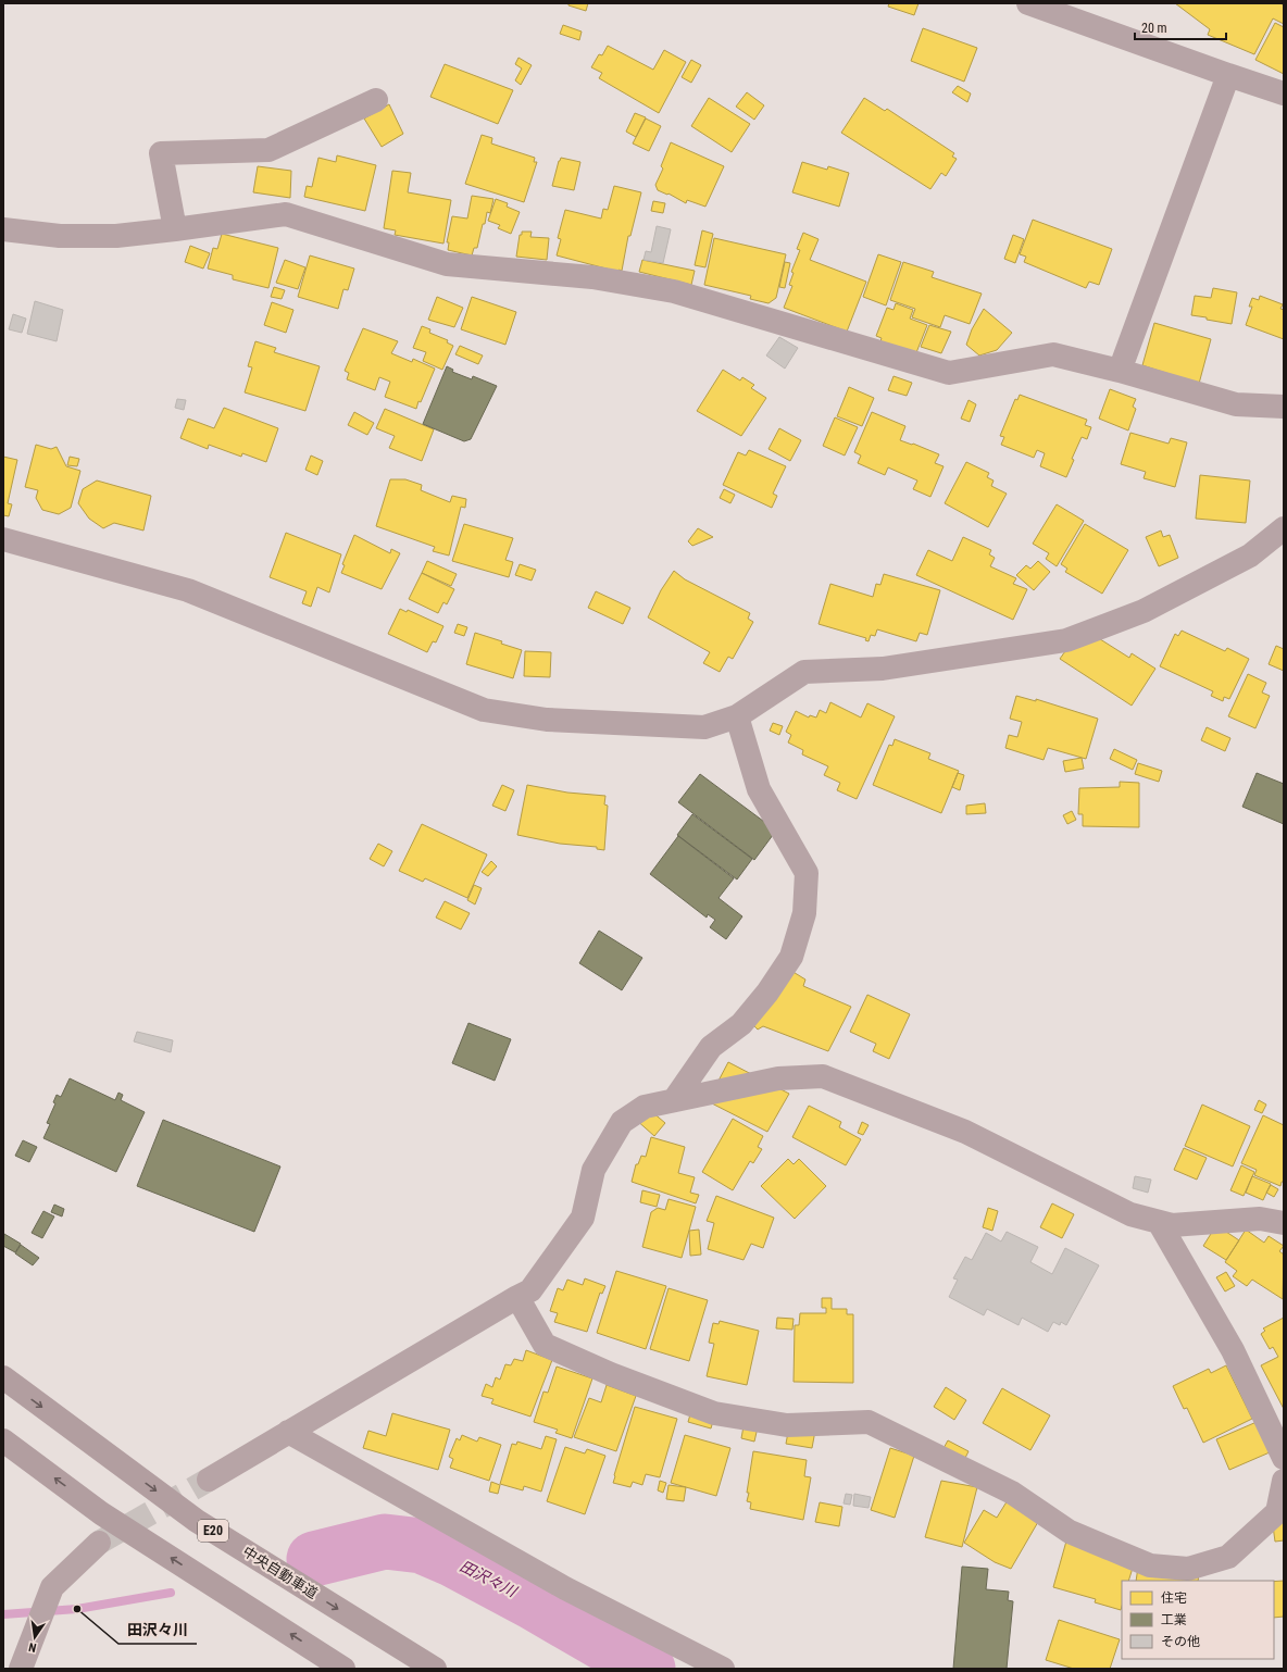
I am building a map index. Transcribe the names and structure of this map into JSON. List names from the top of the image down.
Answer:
{
  "streets": {
    "highway": ["E20", "中央自動車道"]
  },
  "water": ["田沢々川"],
  "places": ["田沢々川"],
  "legend": ["住宅", "工業", "その他"],
  "scale_bar": "20 m",
  "north": "bottom"
}
